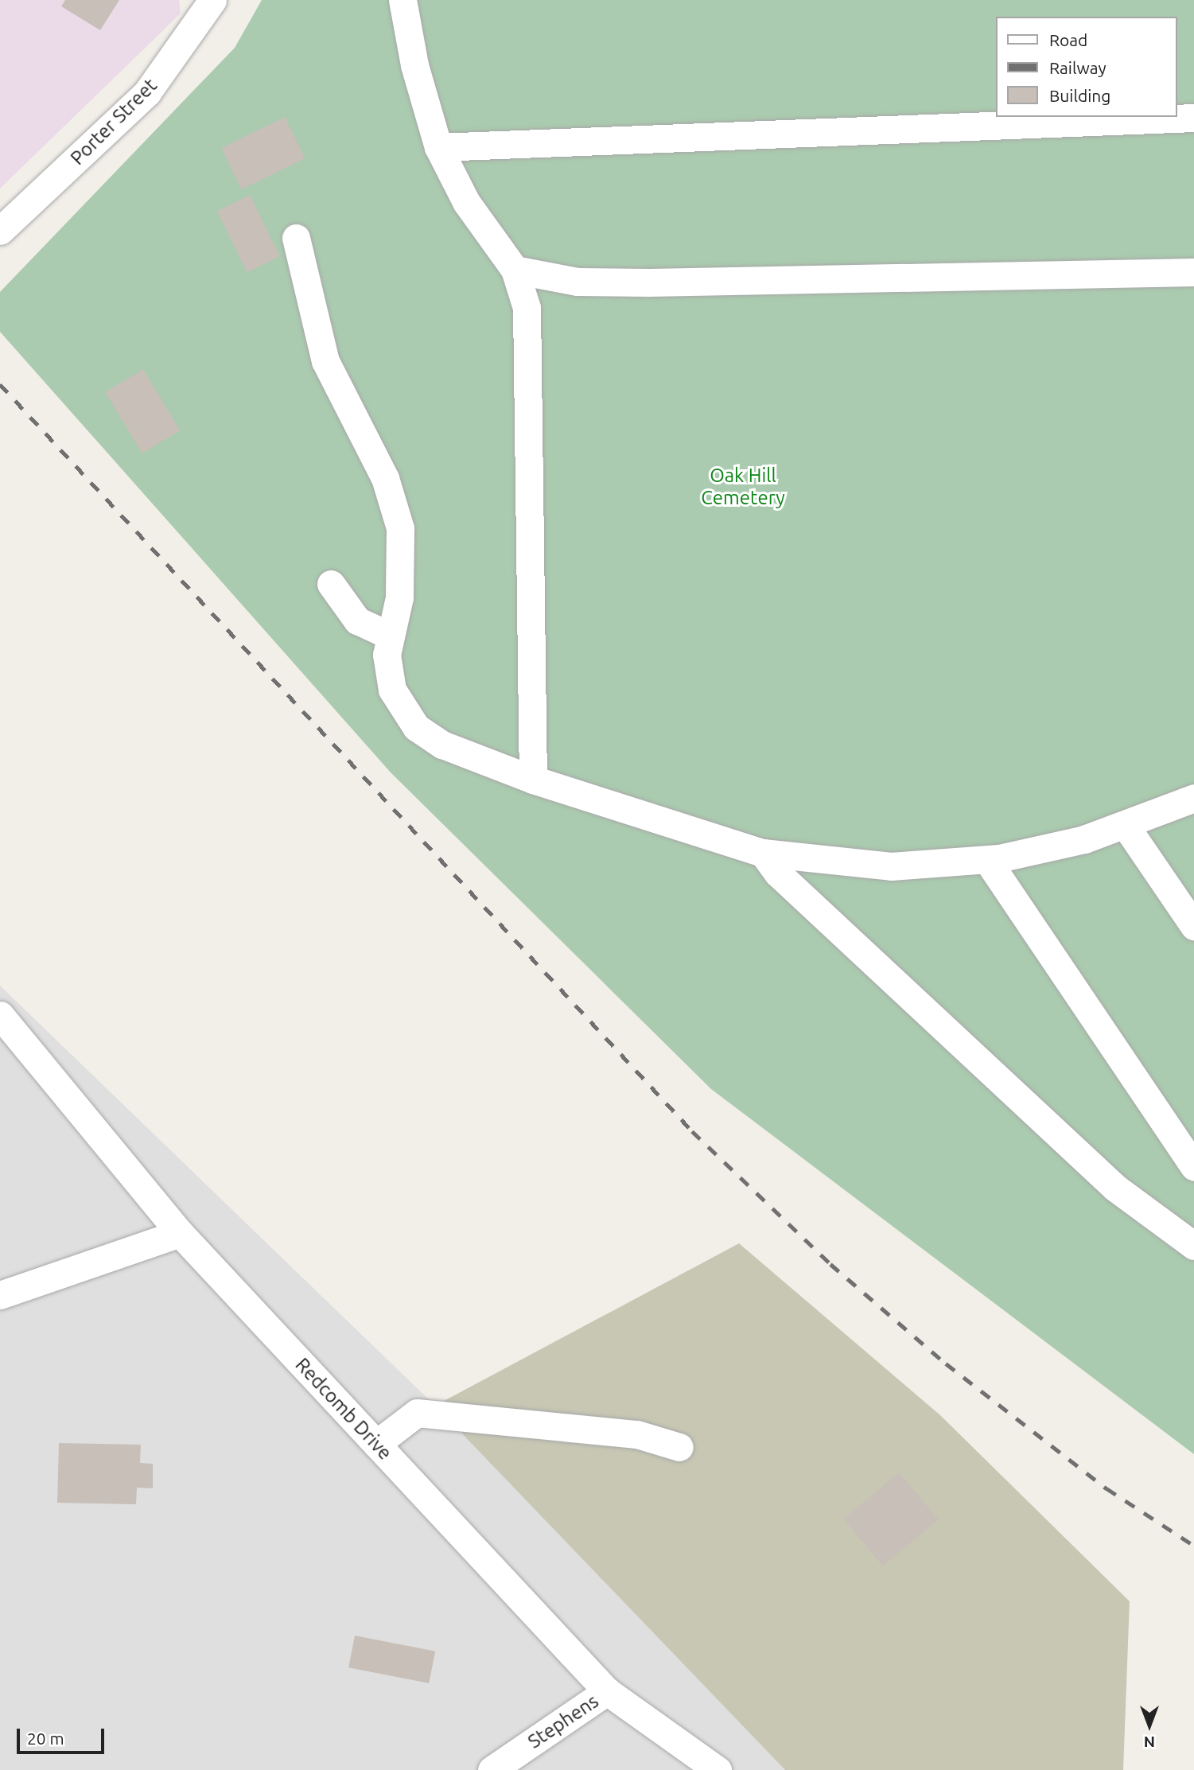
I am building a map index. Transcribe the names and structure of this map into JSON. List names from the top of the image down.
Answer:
{
  "streets": {
    "street": ["Porter Street", "Redcomb Drive", "Stephens"]
  },
  "crossings": [
    ["Redcomb Drive", "Stephens"]
  ],
  "parks": ["Oak Hill Cemetery"],
  "legend": ["Road", "Railway", "Building"],
  "scale_bar": "20 m",
  "north": "bottom"
}
